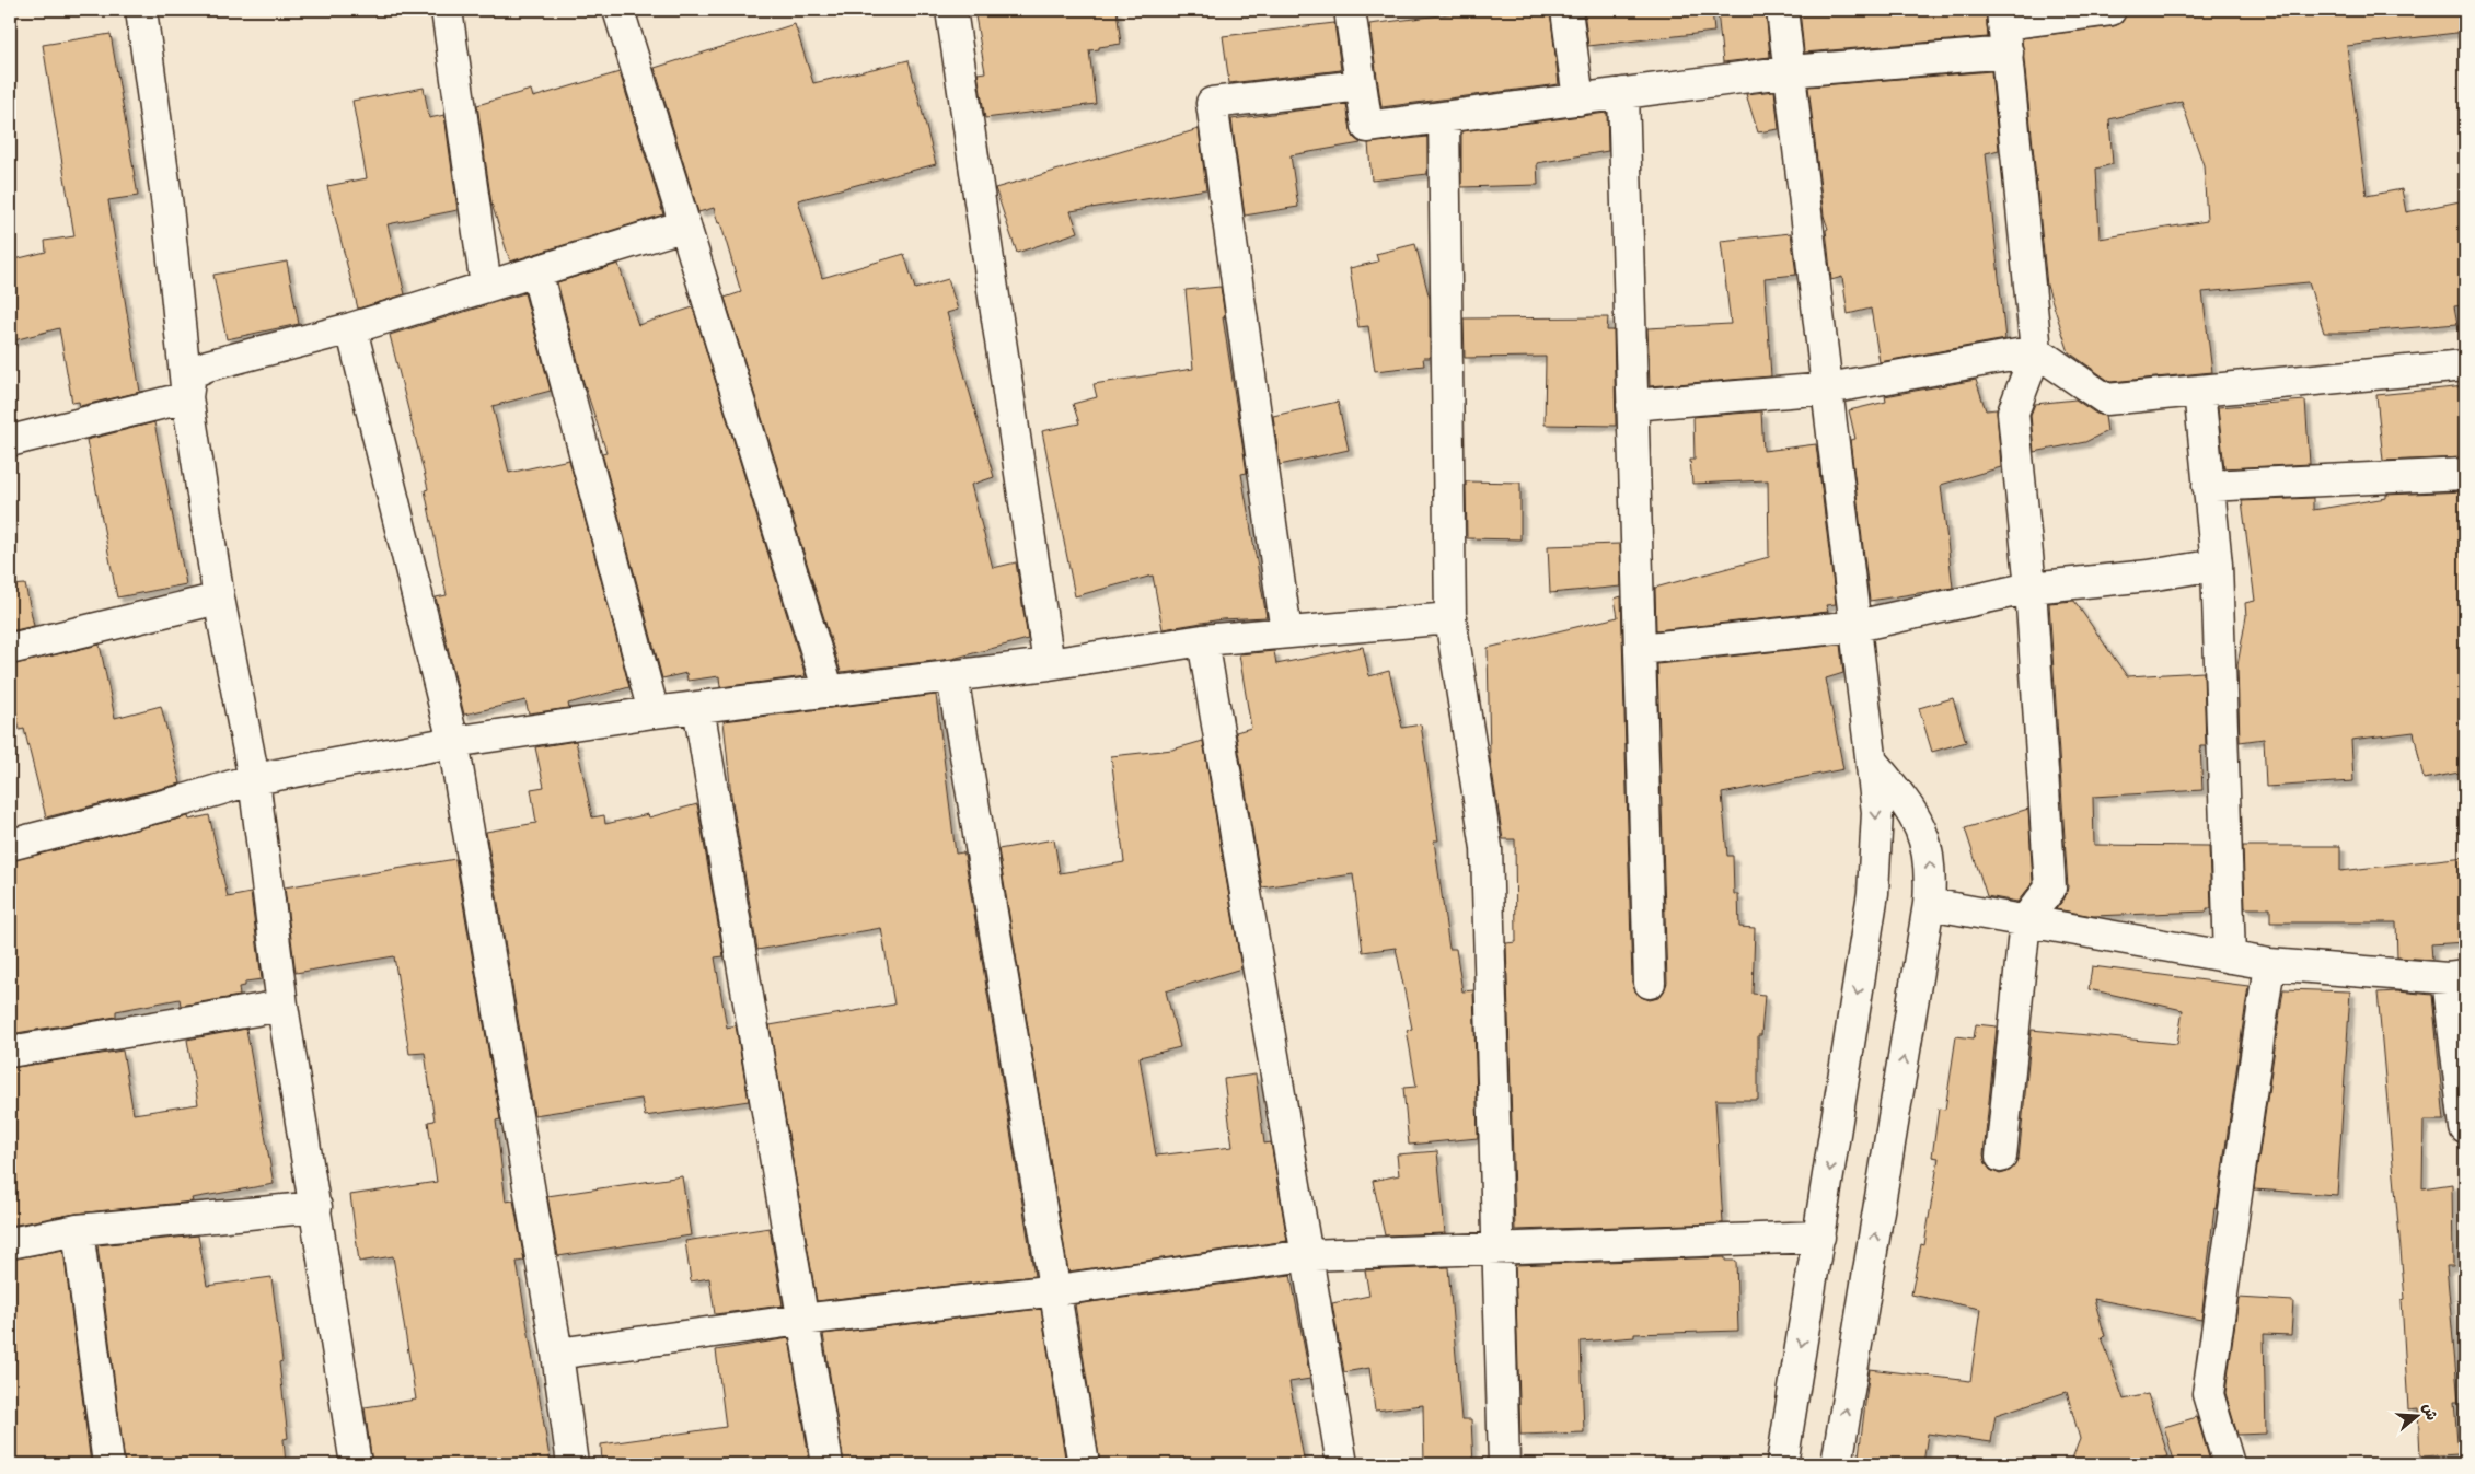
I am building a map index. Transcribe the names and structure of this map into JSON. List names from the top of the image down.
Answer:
{
  "north": "right"
}
